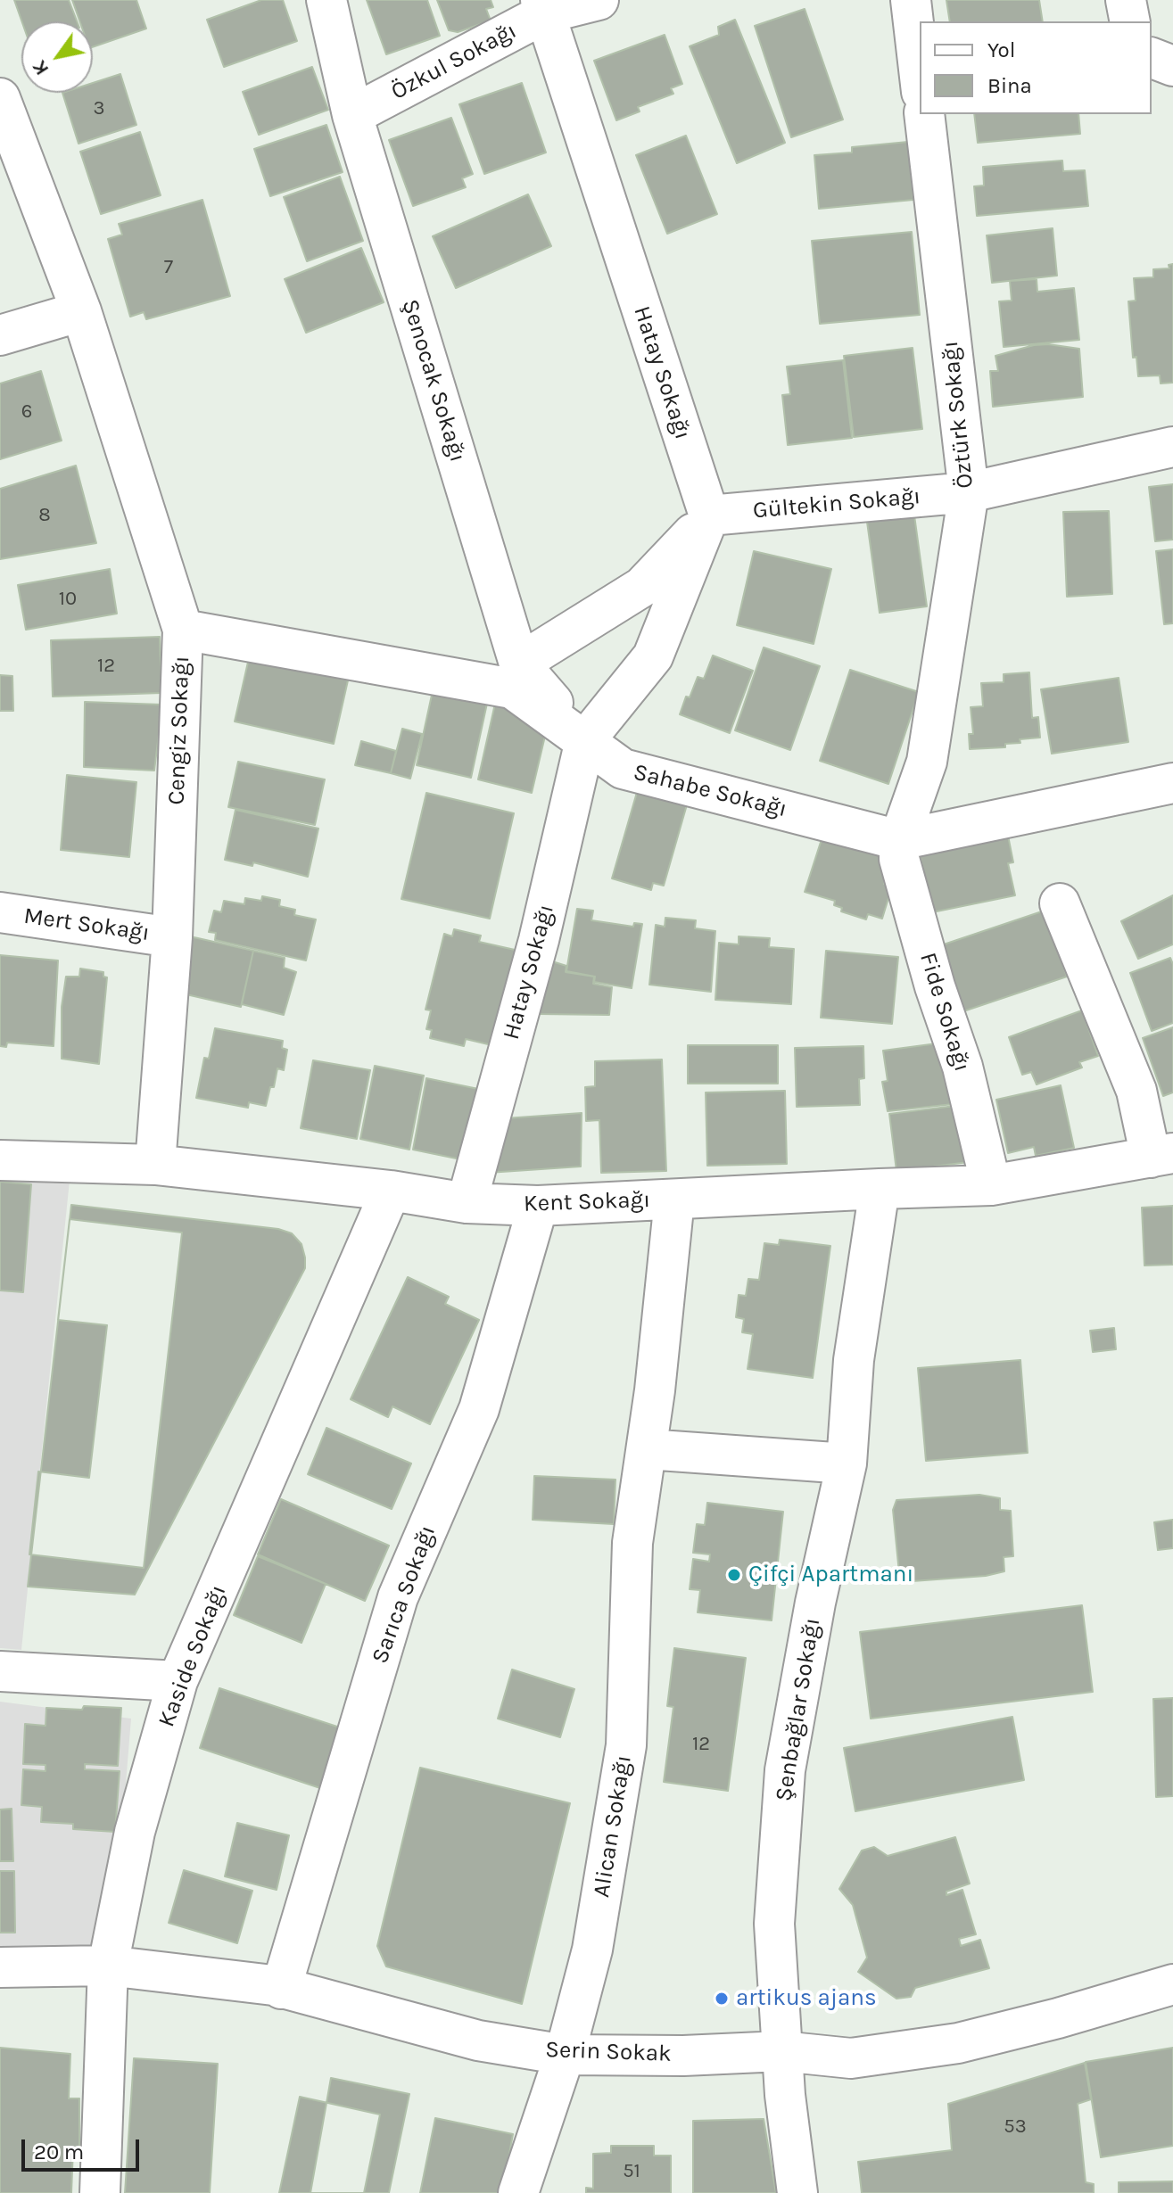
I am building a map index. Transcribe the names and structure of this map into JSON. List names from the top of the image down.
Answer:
{
  "streets": {
    "street": [
      "Özkul Sokağı",
      "Hatay Sokağı",
      "Şenocak Sokağı",
      "Öztürk Sokağı",
      "Gültekin Sokağı",
      "Cengiz Sokağı",
      "Sahabe Sokağı",
      "Mert Sokağı",
      "Fide Sokağı",
      "Kent Sokağı",
      "Sarıca Sokağı",
      "Kaside Sokağı",
      "Şenbağlar Sokağı",
      "Alican Sokağı",
      "Serin Sokak"
    ]
  },
  "crossings": [
    ["Özkul Sokağı", "Hatay Sokağı"],
    ["Özkul Sokağı", "Şenocak Sokağı"],
    ["Hatay Sokağı", "Şenocak Sokağı"],
    ["Hatay Sokağı", "Gültekin Sokağı"],
    ["Hatay Sokağı", "Sahabe Sokağı"],
    ["Hatay Sokağı", "Kent Sokağı"],
    ["Şenocak Sokağı", "Sahabe Sokağı"],
    ["Öztürk Sokağı", "Gültekin Sokağı"],
    ["Öztürk Sokağı", "Sahabe Sokağı"],
    ["Öztürk Sokağı", "Fide Sokağı"],
    ["Cengiz Sokağı", "Sahabe Sokağı"],
    ["Cengiz Sokağı", "Mert Sokağı"],
    ["Cengiz Sokağı", "Kent Sokağı"],
    ["Sahabe Sokağı", "Fide Sokağı"],
    ["Fide Sokağı", "Kent Sokağı"],
    ["Kent Sokağı", "Sarıca Sokağı"],
    ["Kent Sokağı", "Kaside Sokağı"],
    ["Kent Sokağı", "Şenbağlar Sokağı"],
    ["Kent Sokağı", "Alican Sokağı"],
    ["Sarıca Sokağı", "Serin Sokak"],
    ["Kaside Sokağı", "Serin Sokak"],
    ["Şenbağlar Sokağı", "Serin Sokak"],
    ["Alican Sokağı", "Serin Sokak"]
  ],
  "places": ["Çifçi Apartmanı", "artikus ajans"],
  "house_numbers": [
    "3",
    "7",
    "6",
    "8",
    "10",
    "12",
    "12",
    "53",
    "51"
  ],
  "legend": ["Yol", "Bina"],
  "scale_bar": "20 m",
  "north": "bottom left"
}
